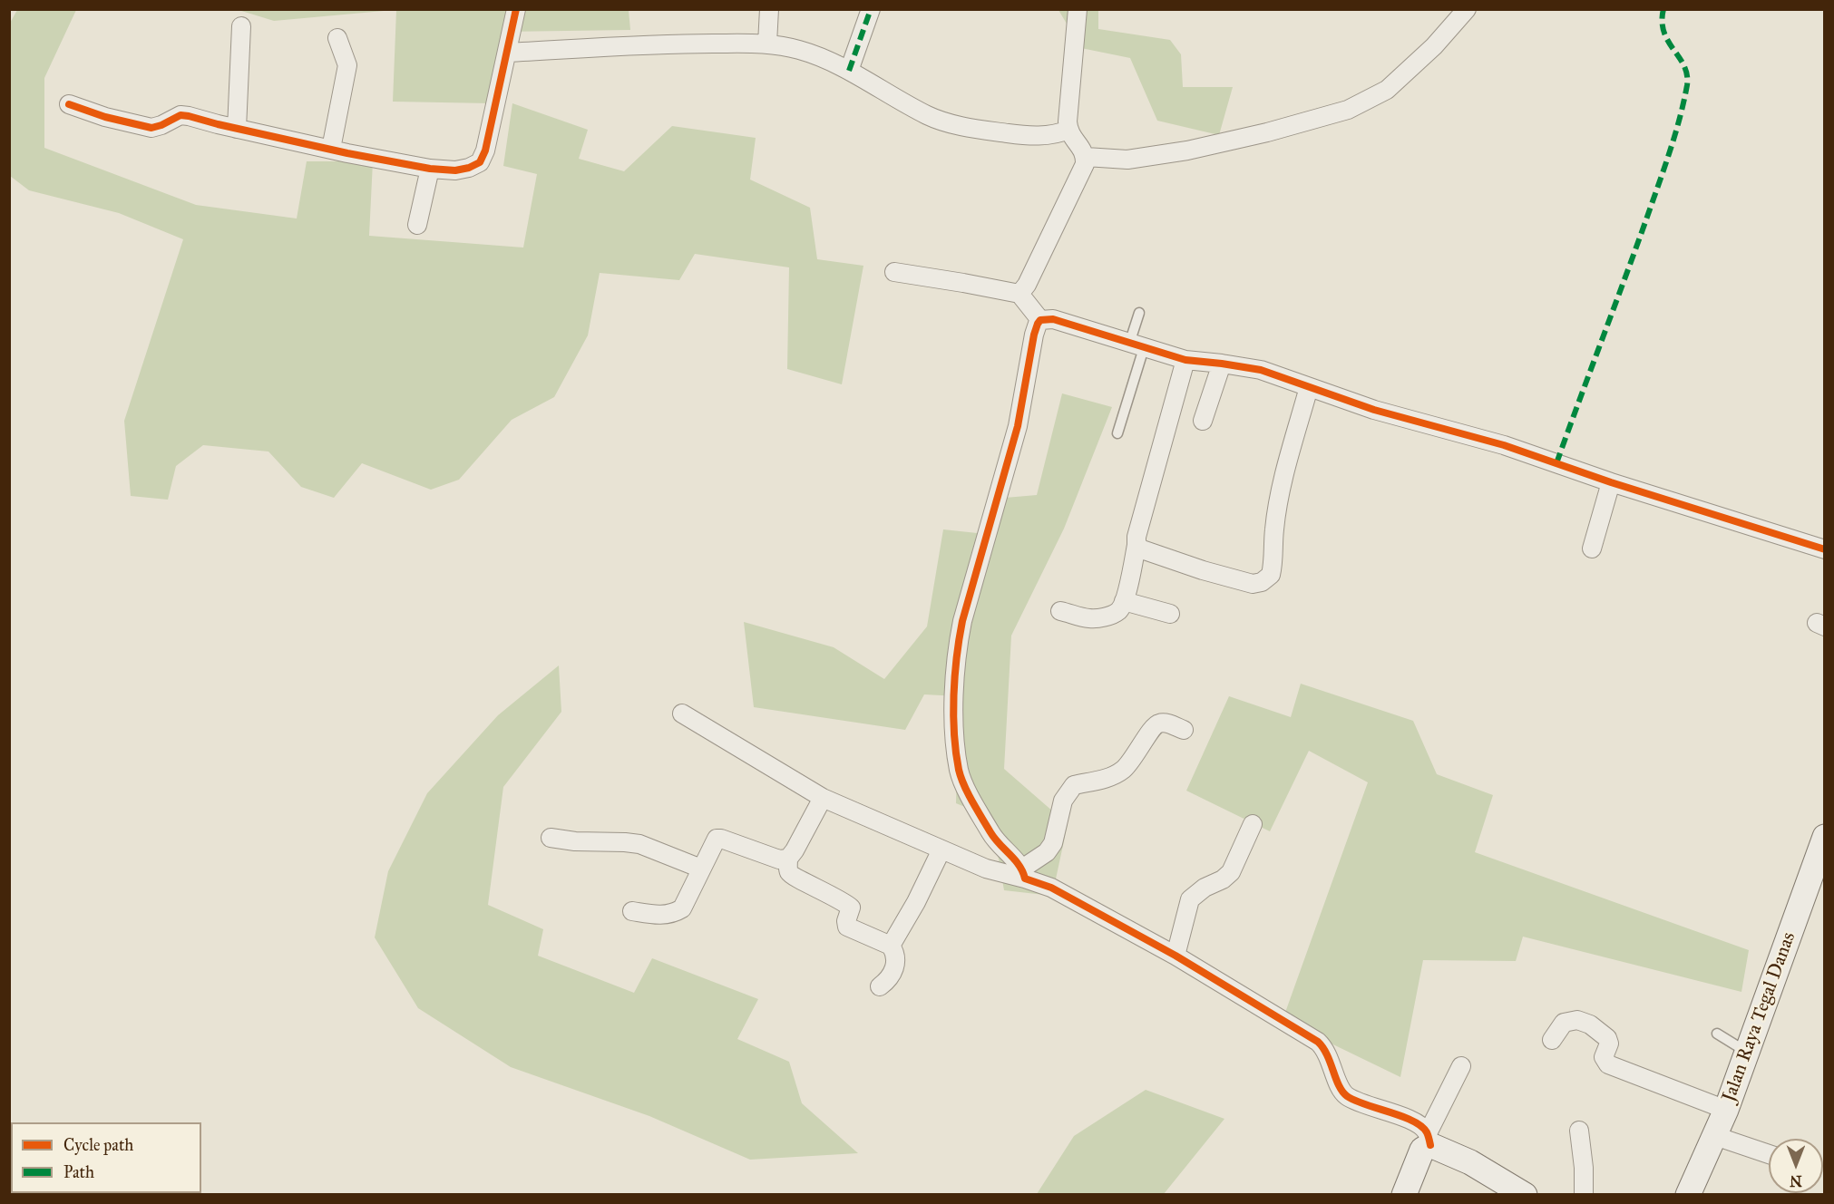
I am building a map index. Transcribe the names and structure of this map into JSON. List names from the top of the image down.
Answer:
{
  "streets": {
    "street": ["Jalan Raya Tegal Danas"]
  },
  "legend": ["Cycle path", "Path"],
  "north": "bottom"
}
